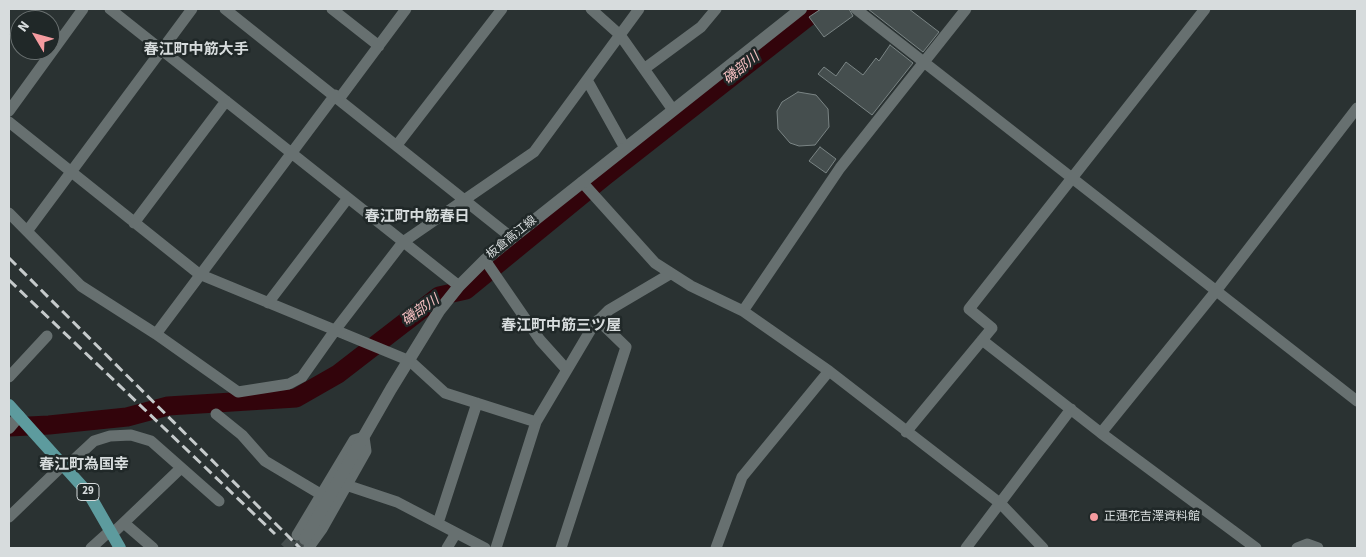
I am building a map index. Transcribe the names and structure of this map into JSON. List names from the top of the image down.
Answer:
{
  "streets": {
    "main road": ["板倉高江線", "29"]
  },
  "districts": [
    "春江町中筋大手",
    "春江町中筋春日",
    "春江町中筋三ツ屋",
    "春江町為国幸"
  ],
  "water": ["磯部川"],
  "places": ["正蓮花吉澤資料館"],
  "north": "top left"
}
